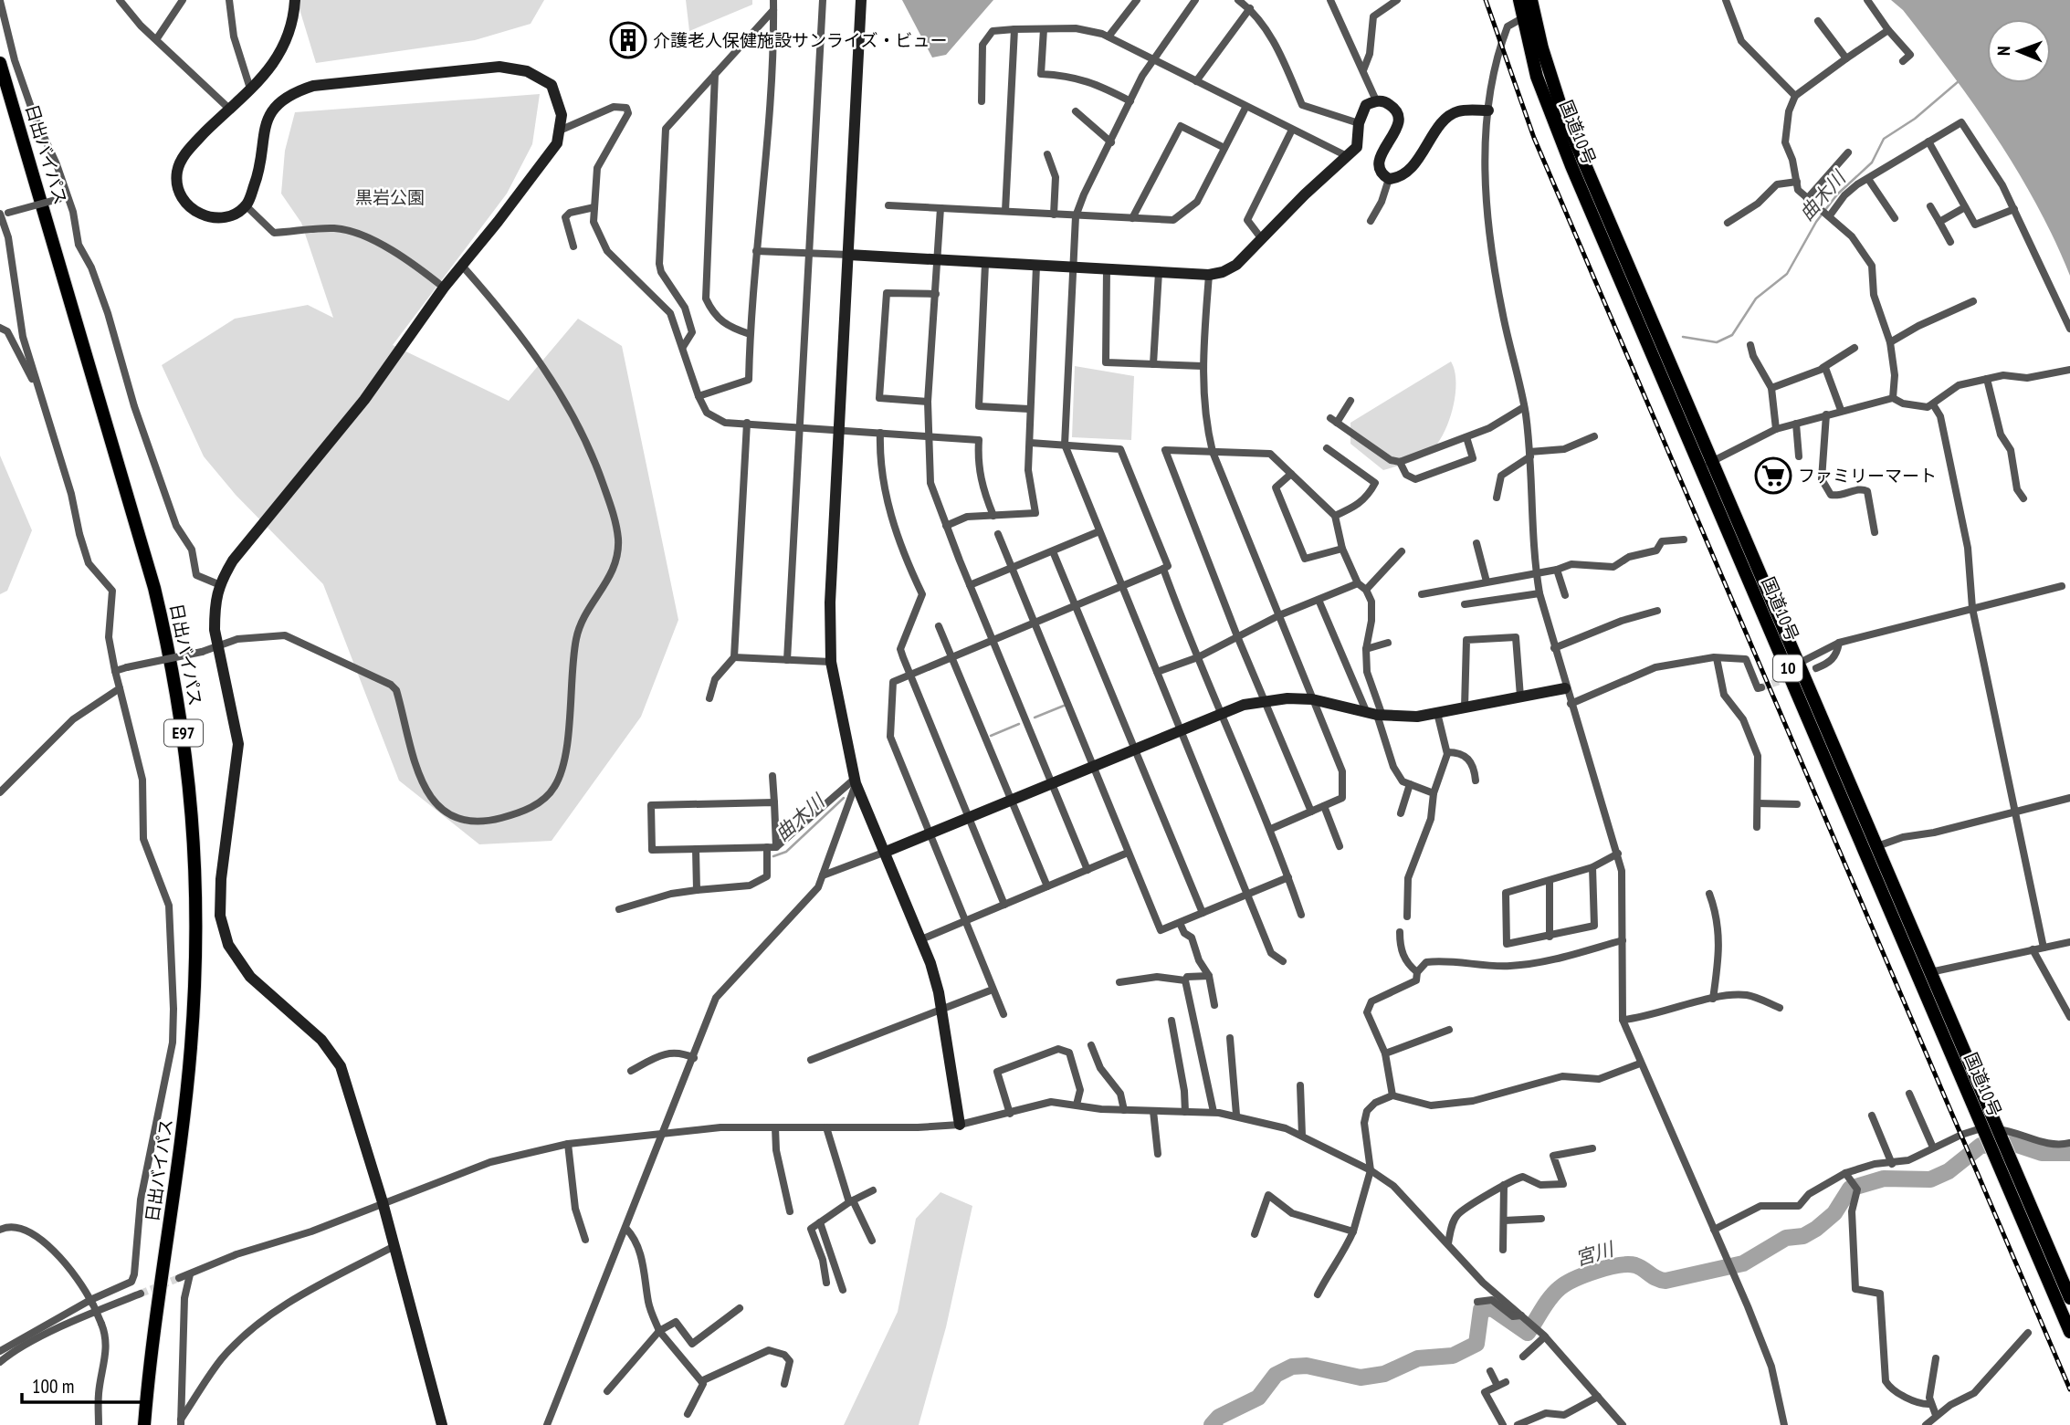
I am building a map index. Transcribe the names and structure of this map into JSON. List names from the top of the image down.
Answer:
{
  "streets": {
    "highway": [
      "国道10号",
      "日出バイパス",
      "10",
      "E97"
    ]
  },
  "water": ["曲木川", "宮川"],
  "parks": ["黒岩公園"],
  "places": {
    "building": ["介護老人保健施設サンライズ・ビュー"],
    "supermarket": ["ファミリーマート"]
  },
  "scale_bar": "100 m",
  "north": "left"
}
